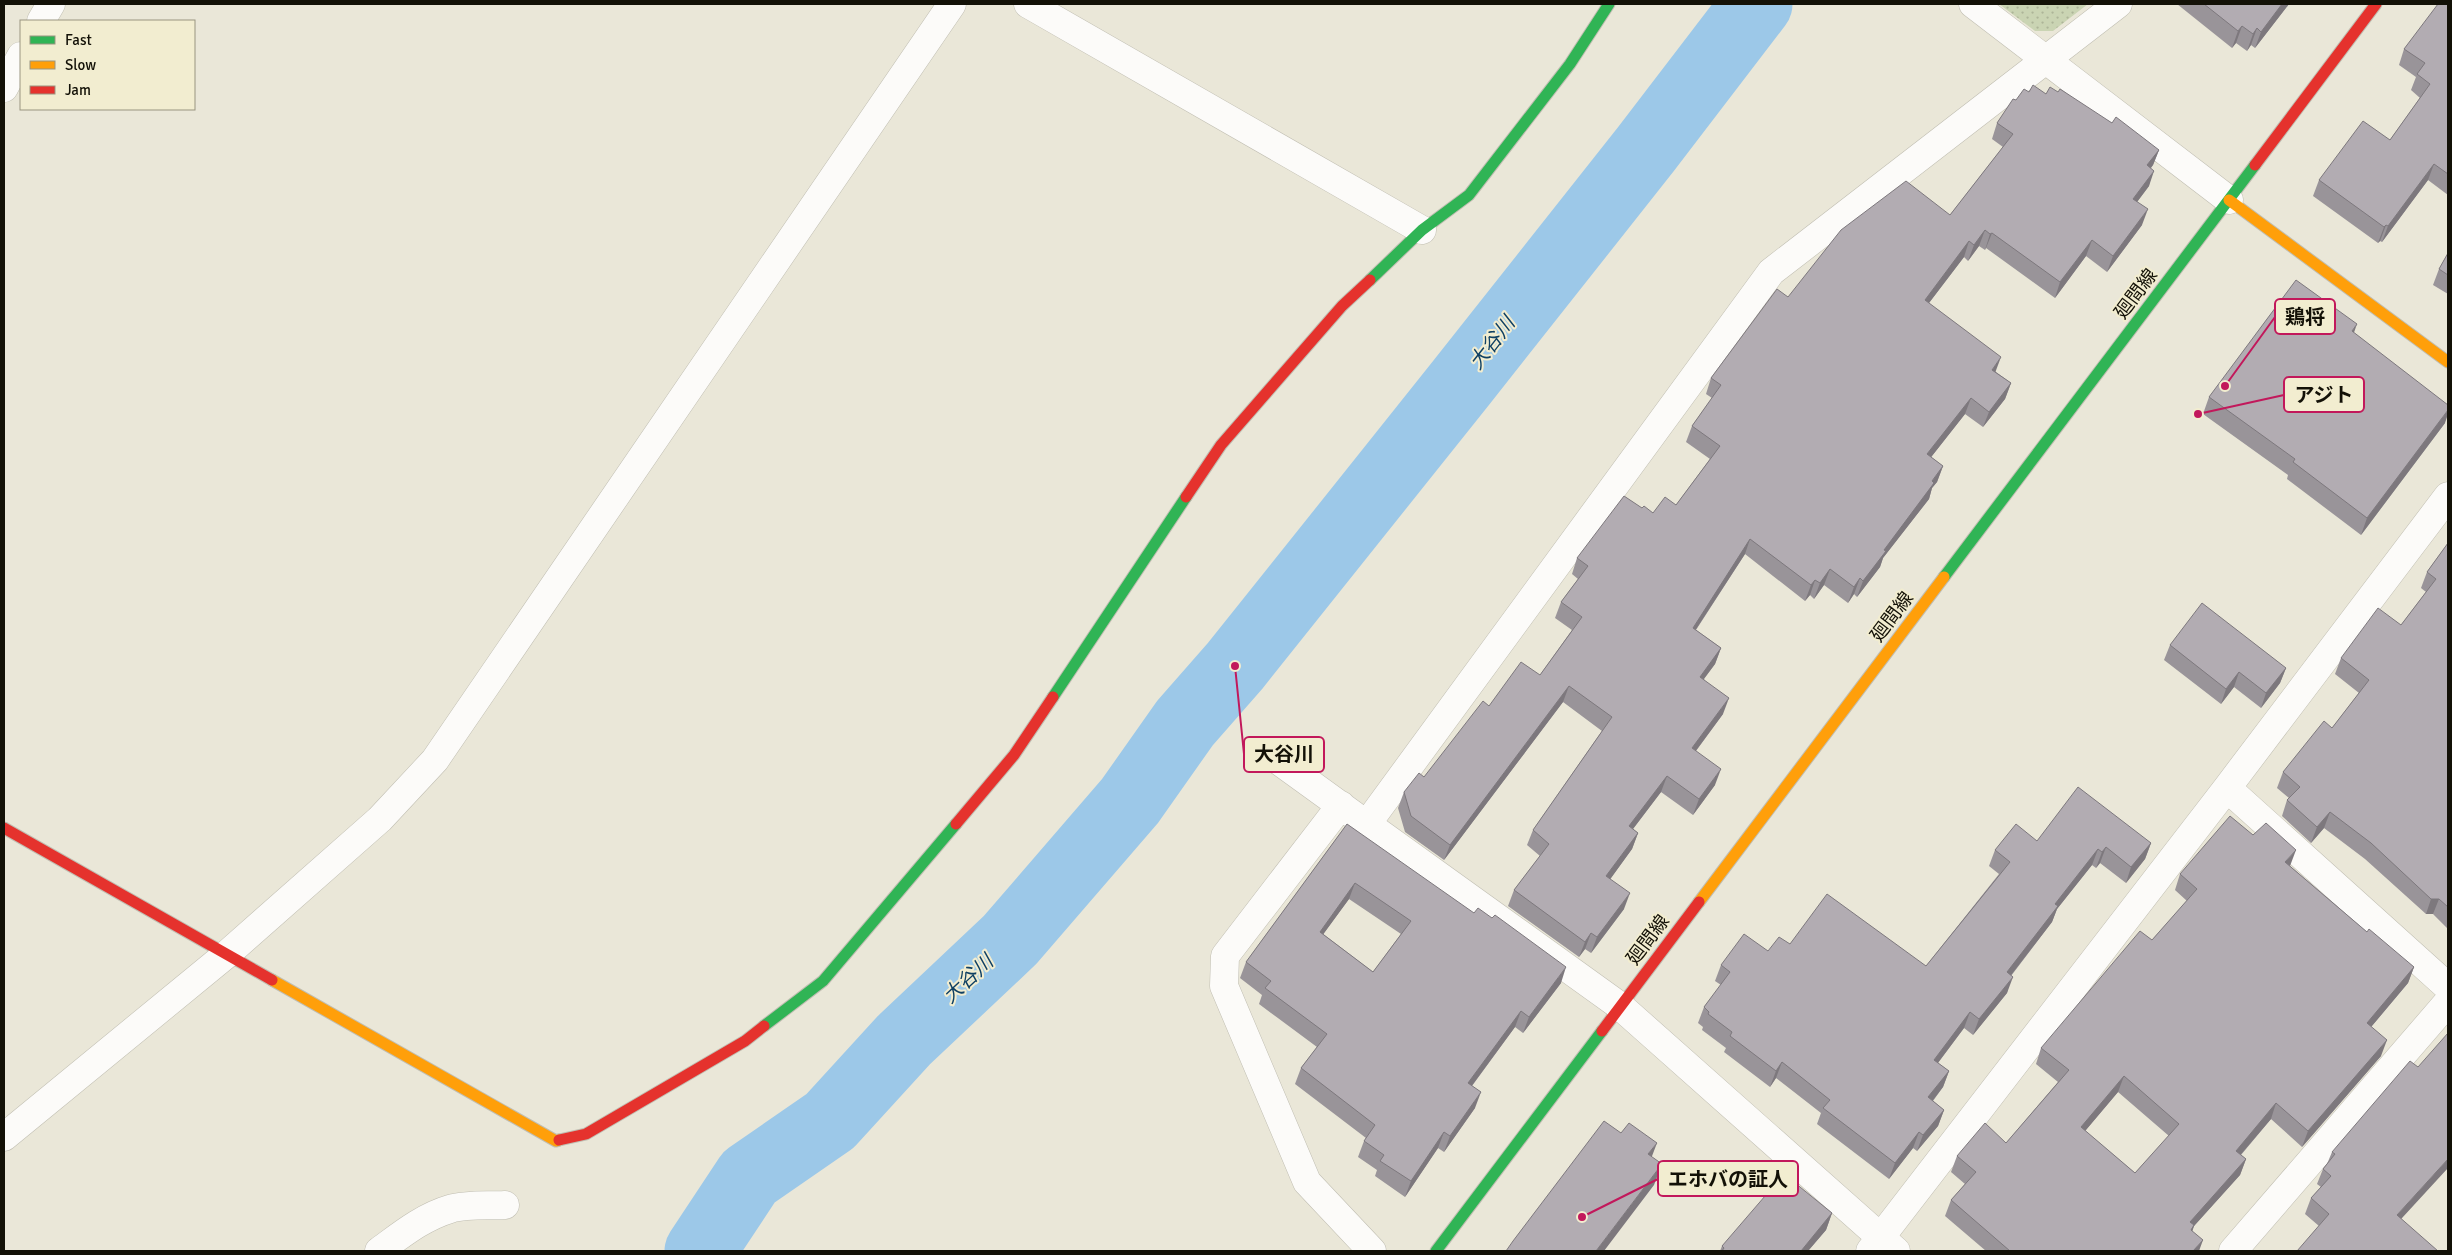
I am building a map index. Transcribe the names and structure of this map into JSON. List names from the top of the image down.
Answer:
{
  "streets": {
    "street": ["廻間線"]
  },
  "water": ["大谷川"],
  "places": [
    "鶏将",
    "アジト",
    "大谷川",
    "エホバの証人"
  ],
  "legend": ["Fast", "Slow", "Jam"]
}
